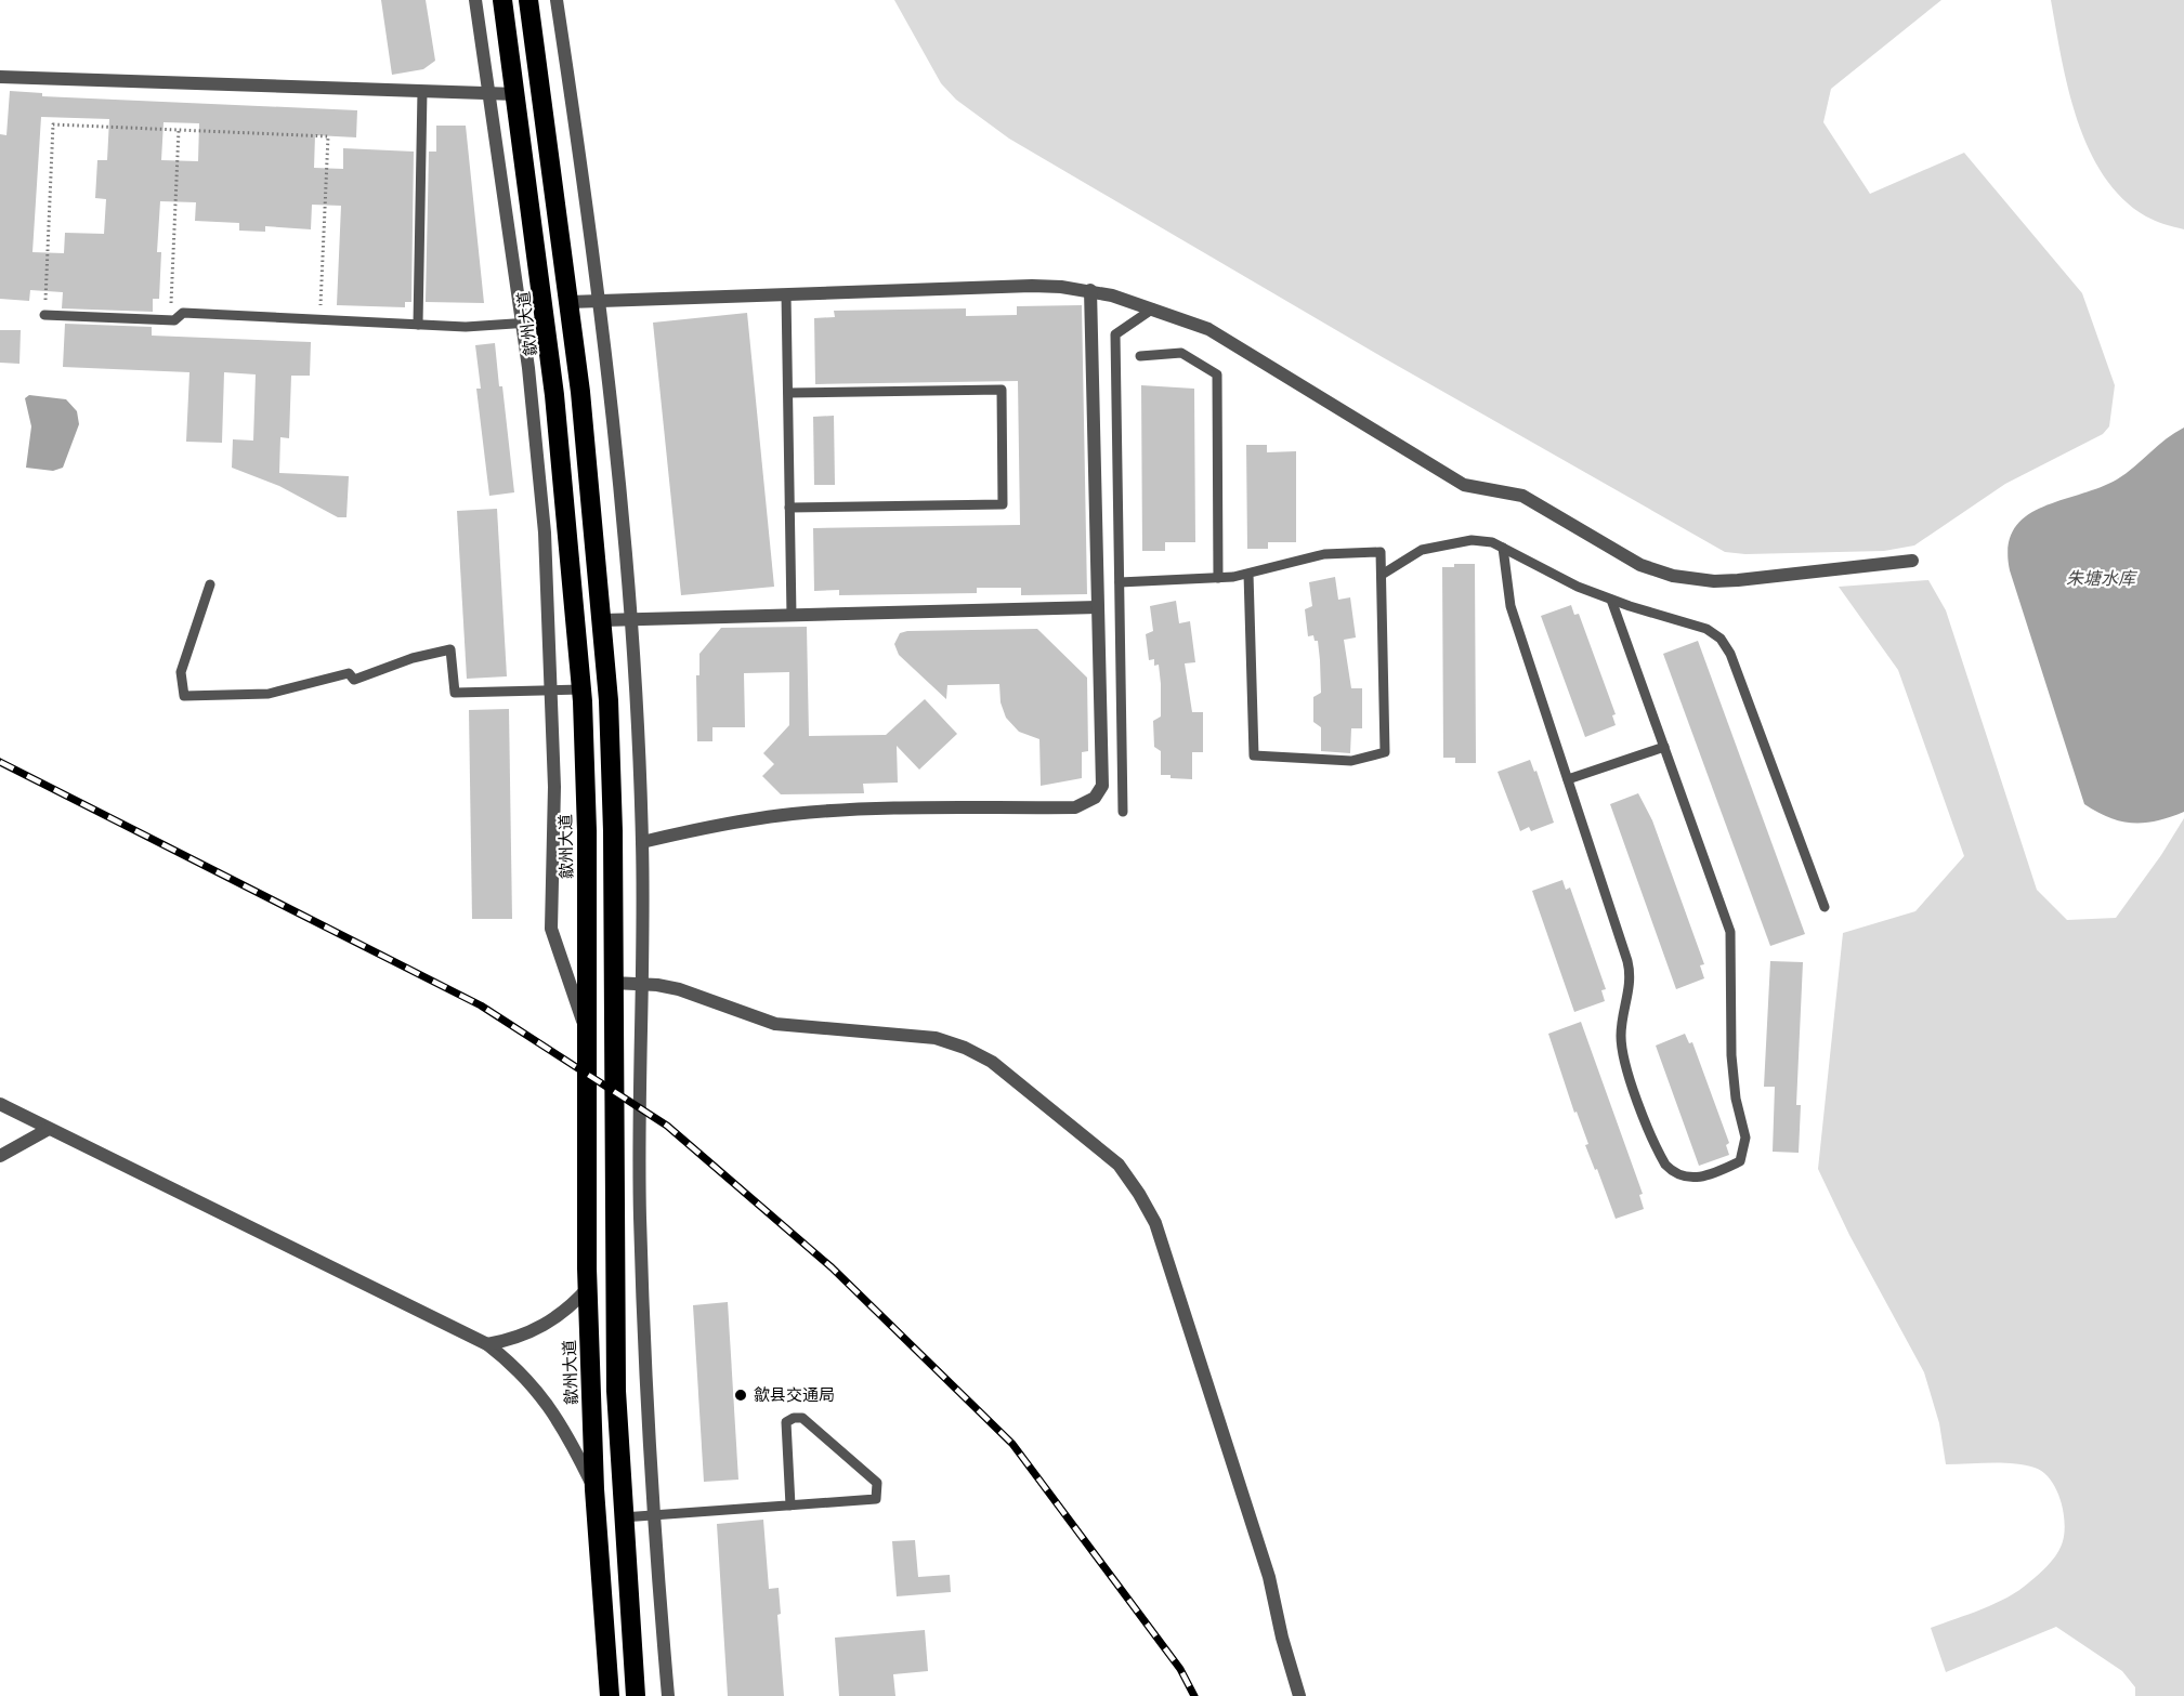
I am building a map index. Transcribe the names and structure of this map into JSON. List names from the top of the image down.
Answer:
{
  "streets": {
    "highway": ["歙州大道"]
  },
  "water": ["朱塘水库"],
  "places": ["歙县交通局"]
}
